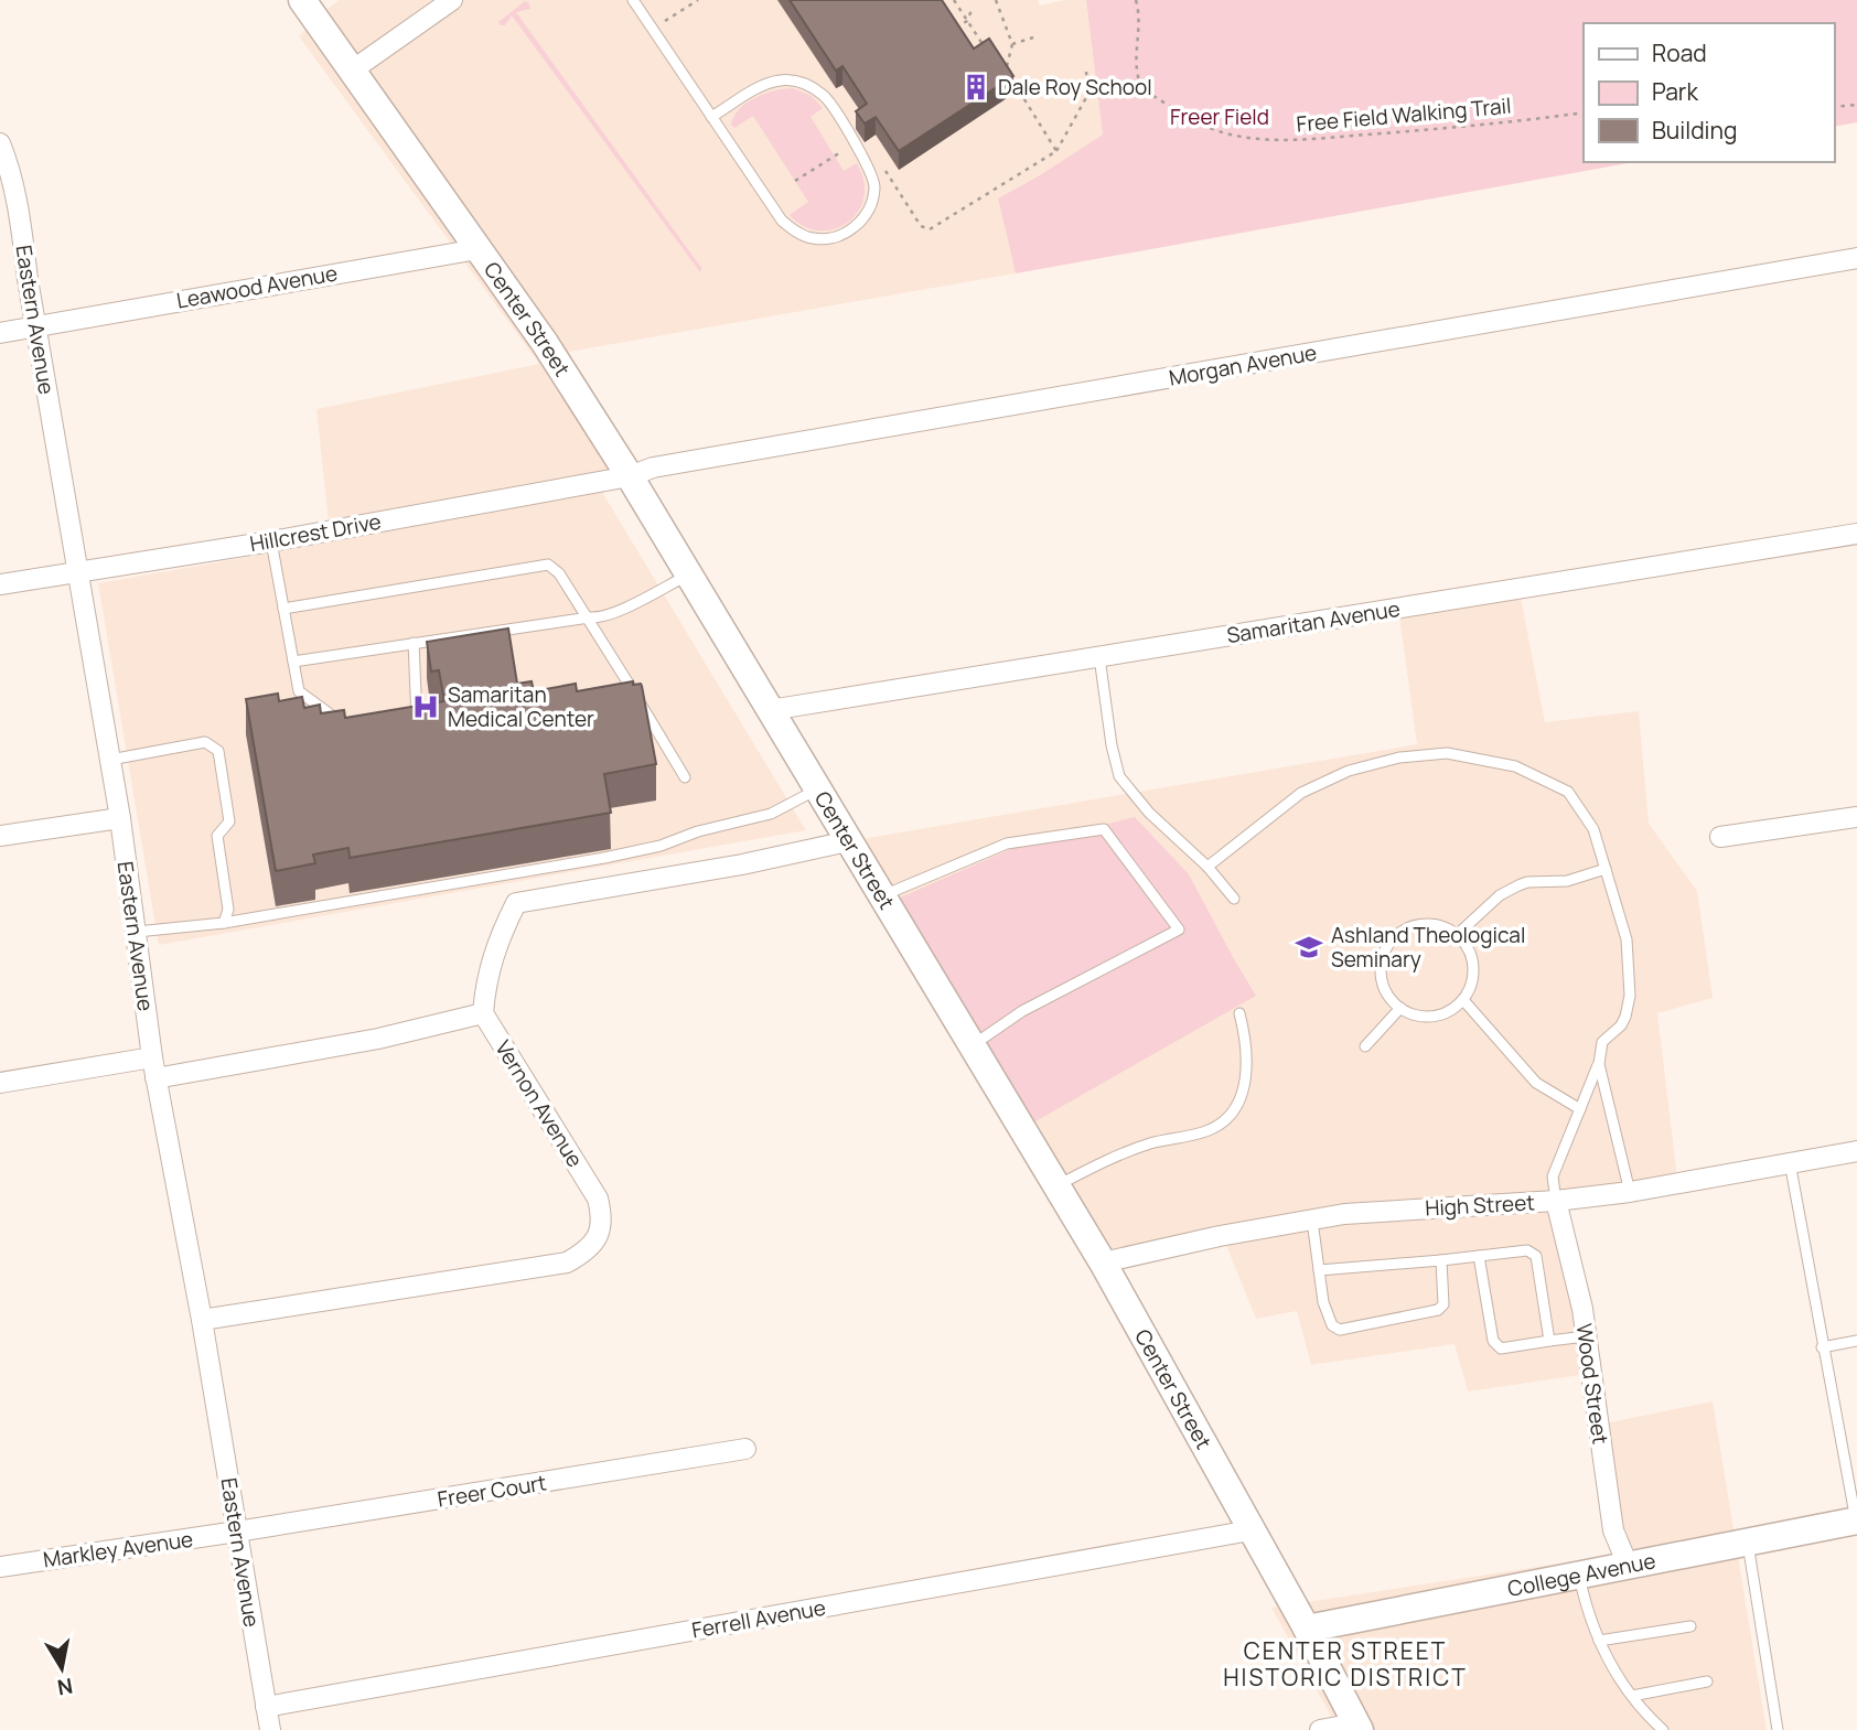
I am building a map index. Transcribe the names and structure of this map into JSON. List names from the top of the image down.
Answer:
{
  "streets": {
    "main road": ["Center Street", "College Avenue"],
    "street": [
      "Leawood Avenue",
      "Eastern Avenue",
      "Morgan Avenue",
      "Hillcrest Drive",
      "Samaritan Avenue",
      "Vernon Avenue",
      "High Street",
      "Wood Street",
      "Freer Court",
      "Markley Avenue",
      "Ferrell Avenue"
    ],
    "path": ["Free Field Walking Trail"]
  },
  "crossings": [
    ["Leawood Avenue", "Center Street"],
    ["Leawood Avenue", "Eastern Avenue"],
    ["Center Street", "Morgan Avenue"],
    ["Center Street", "Hillcrest Drive"],
    ["Center Street", "Samaritan Avenue"],
    ["Center Street", "High Street"],
    ["Center Street", "College Avenue"],
    ["Center Street", "Ferrell Avenue"],
    ["Eastern Avenue", "Hillcrest Drive"],
    ["Eastern Avenue", "Vernon Avenue"],
    ["Eastern Avenue", "Freer Court"],
    ["Eastern Avenue", "Markley Avenue"],
    ["Eastern Avenue", "Ferrell Avenue"],
    ["Morgan Avenue", "Hillcrest Drive"],
    ["High Street", "Wood Street"],
    ["Wood Street", "College Avenue"],
    ["Freer Court", "Markley Avenue"]
  ],
  "districts": ["CENTER STREET HISTORIC DISTRICT"],
  "parks": ["Freer Field"],
  "places": {
    "building": ["Dale Roy School"],
    "hospital": ["Samaritan Medical Center"],
    "school or university": ["Ashland Theological Seminary"]
  },
  "legend": ["Road", "Park", "Building"],
  "north": "bottom"
}
